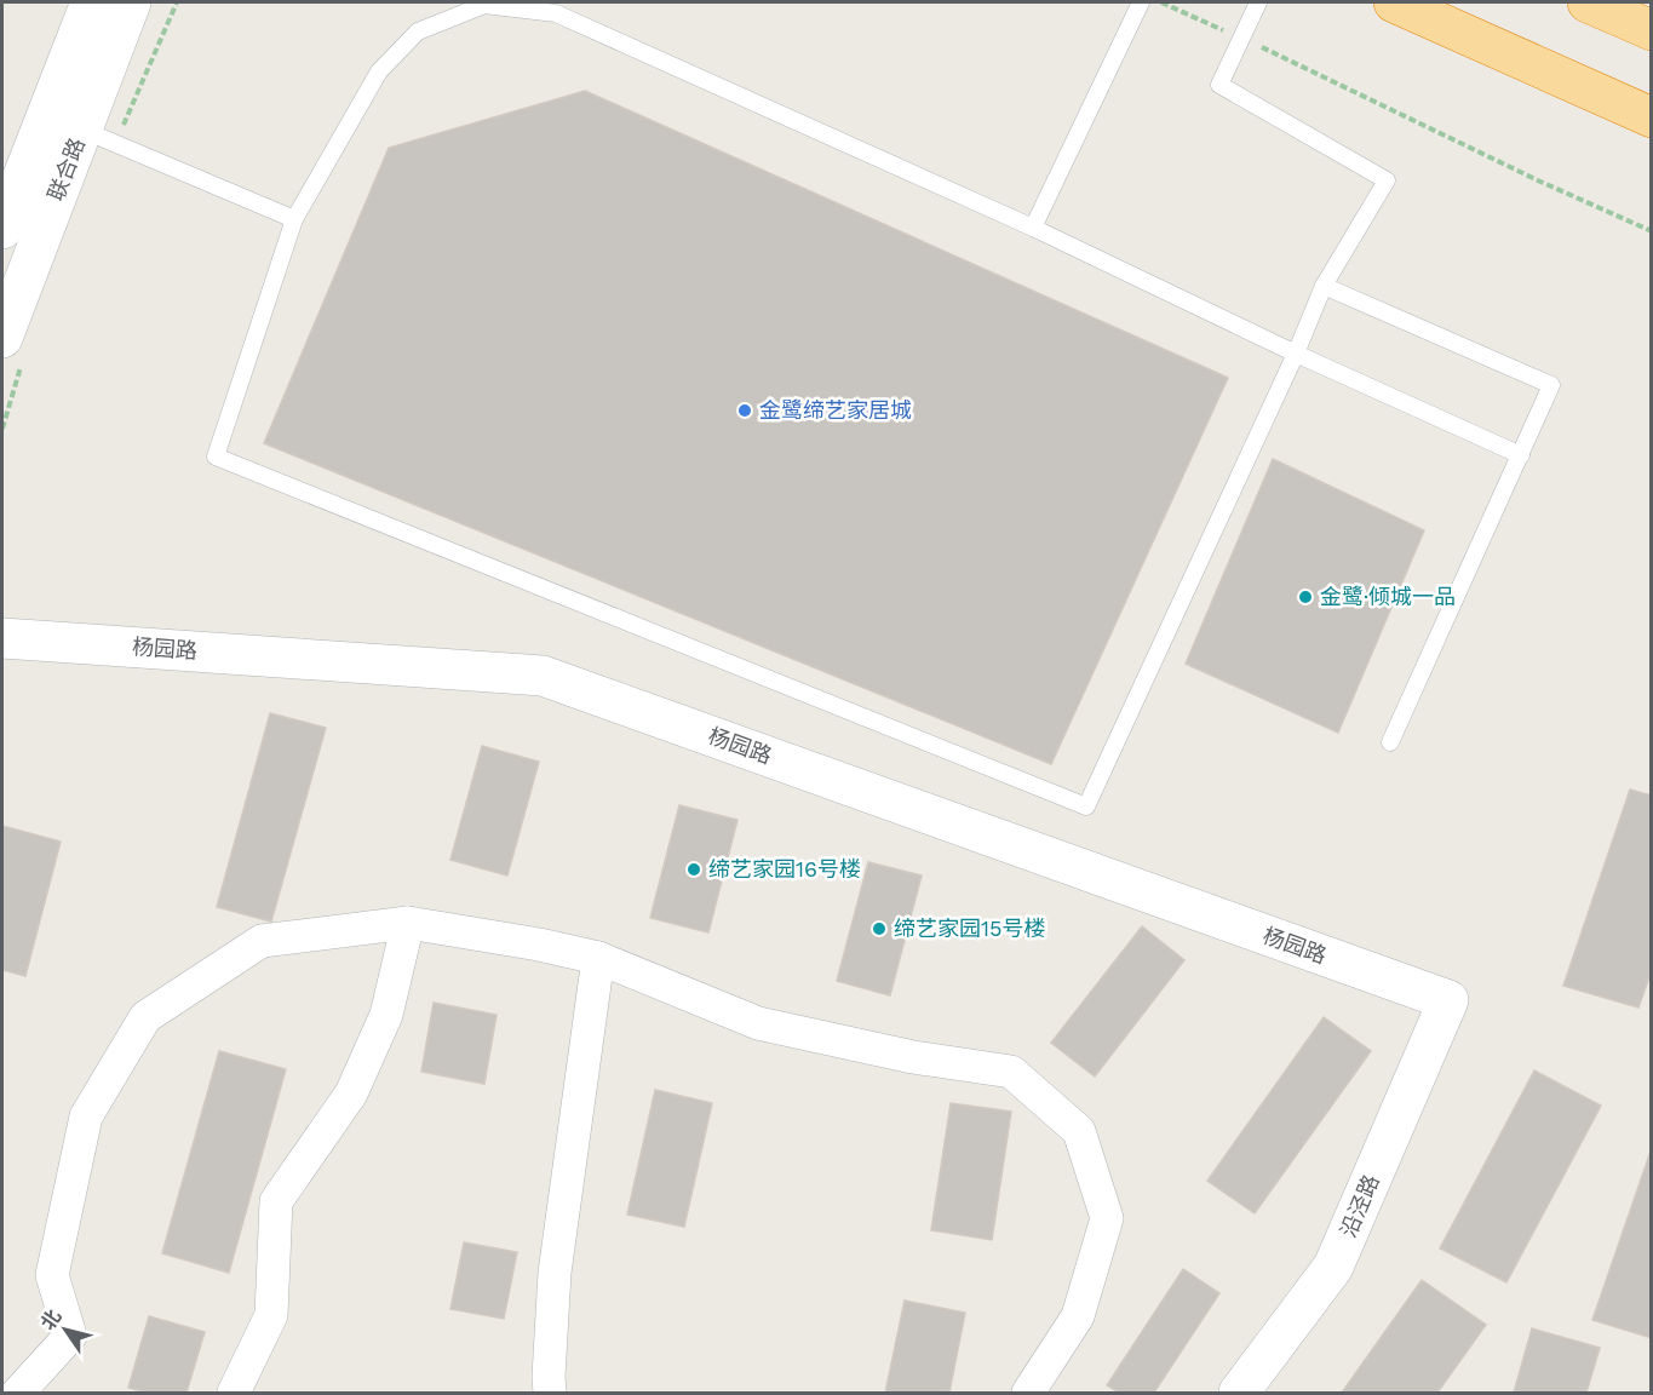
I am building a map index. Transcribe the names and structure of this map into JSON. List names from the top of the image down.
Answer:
{
  "streets": {
    "street": ["联合路", "杨园路", "沿泾路"]
  },
  "crossings": [
    ["杨园路", "沿泾路"]
  ],
  "places": [
    "金鹭缔艺家居城",
    "金鹭·倾城一品",
    "缔艺家园16号楼",
    "缔艺家园15号楼"
  ],
  "north": "top left"
}
